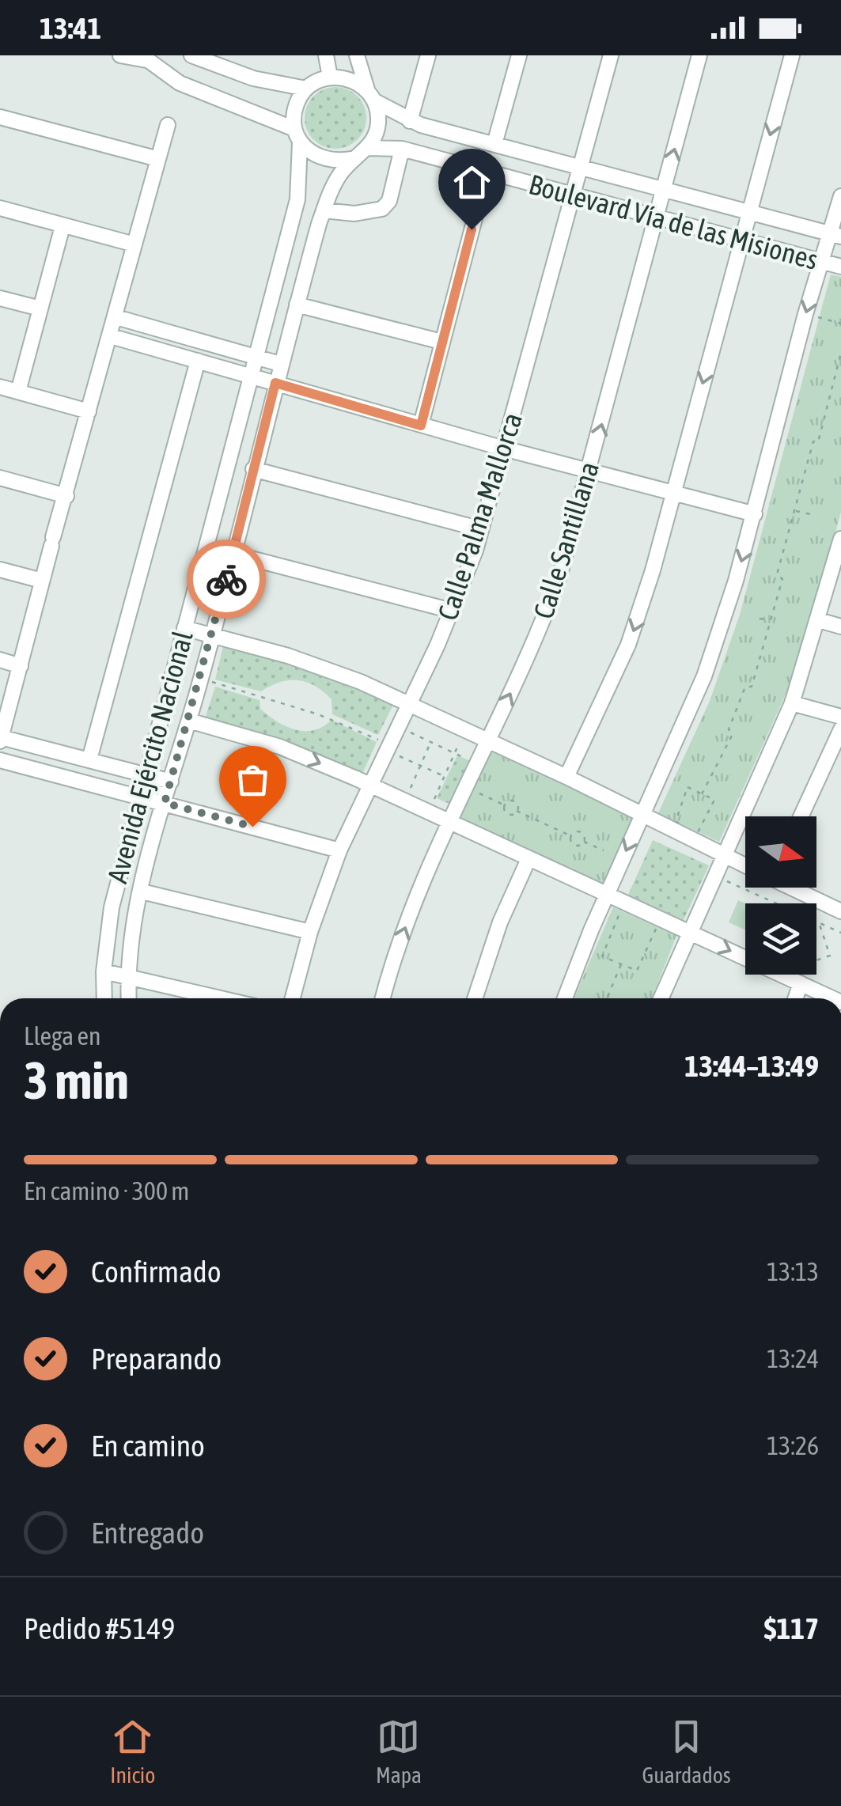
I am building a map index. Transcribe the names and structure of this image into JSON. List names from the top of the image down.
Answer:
{
  "streets": {
    "street": [
      "Boulevard Vía de las Misiones",
      "Calle Palma Mallorca",
      "Calle Santillana",
      "Avenida Ejército Nacional"
    ]
  },
  "crossings": [
    ["Boulevard Vía de las Misiones", "Calle Palma Mallorca"],
    ["Boulevard Vía de las Misiones", "Calle Santillana"],
    ["Boulevard Vía de las Misiones", "Avenida Ejército Nacional"]
  ],
  "north": "right",
  "page": {
    "status": "13:41",
    "heading": ["3 min", "Llega en", "13:44–13:49"],
    "panel": ["Pedido #5149", "$117"],
    "bar": "En camino · 300 m",
    "list": [
      ["Confirmado", "13:13"],
      ["Preparando", "13:24"],
      ["En camino", "13:26"],
      "Entregado"
    ],
    "tabs": ["Inicio", "Mapa", "Guardados"]
  }
}
